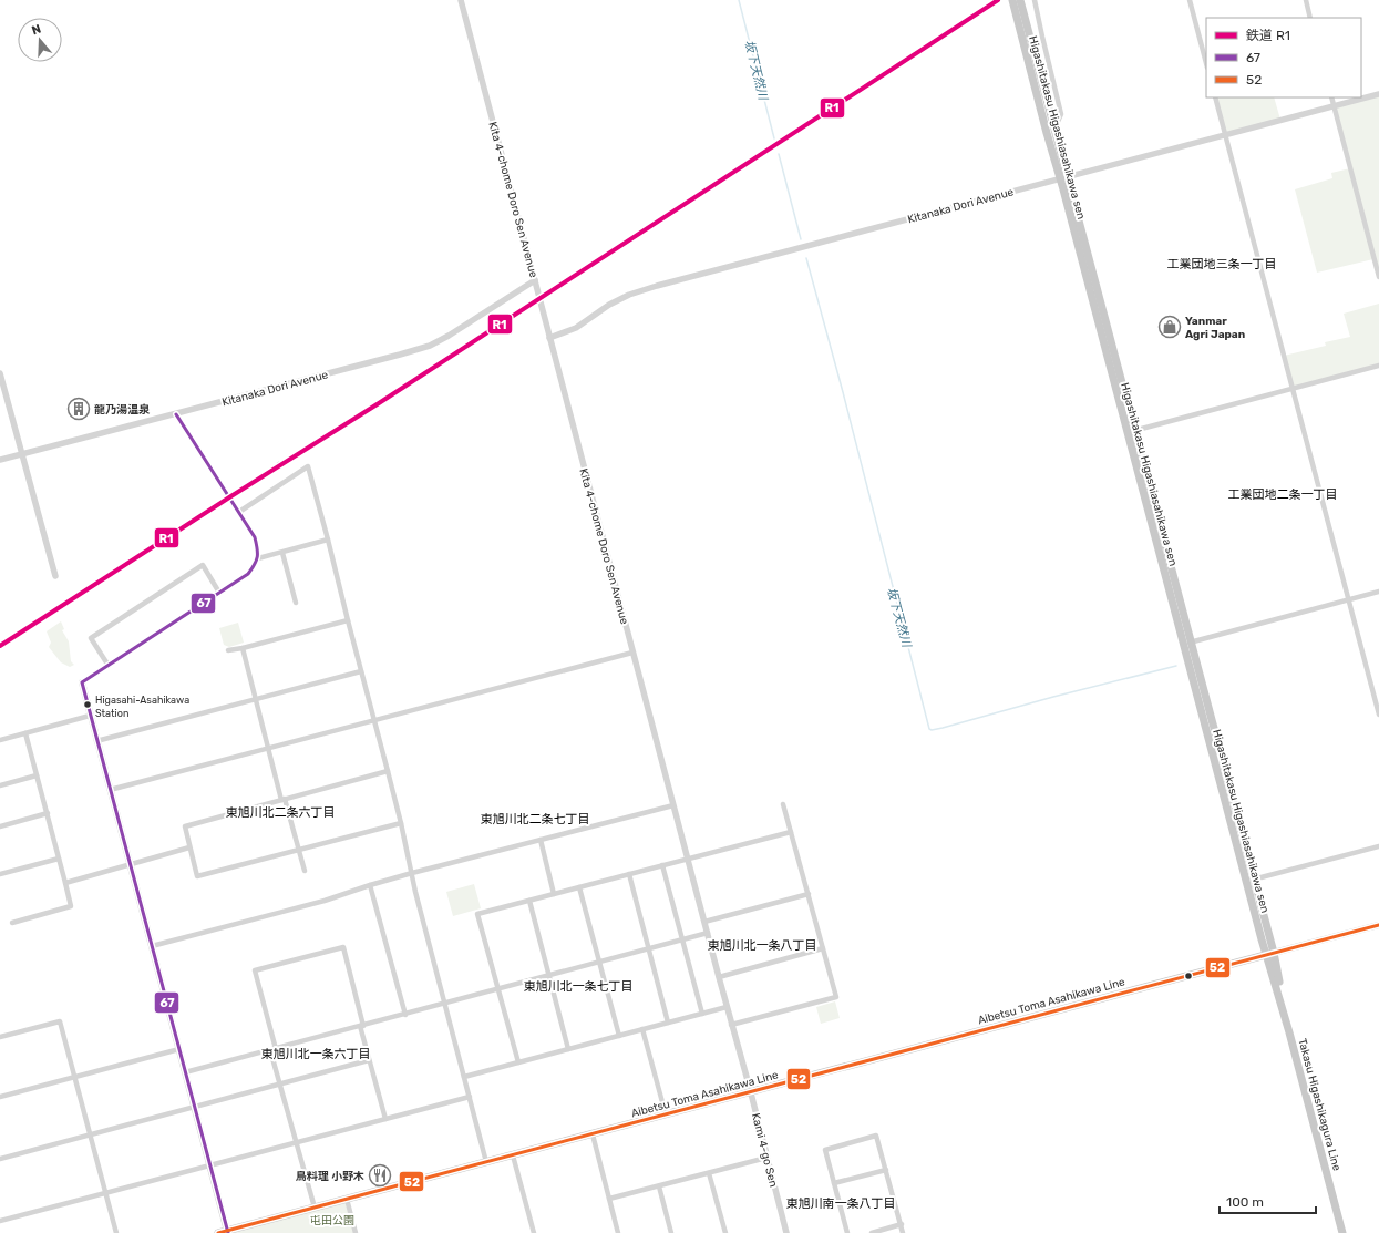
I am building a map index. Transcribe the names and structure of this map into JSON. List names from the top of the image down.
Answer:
{
  "streets": {
    "main road": ["Higashitakasu Higashiasahikawa sen", "Aibetsu Toma Asahikawa Line", "Takasu Higashikagura Line"],
    "street": ["Kita 4-chome Doro Sen Avenue", "Kitanaka Dori Avenue", "Kami 4-go Sen"]
  },
  "crossings": [
    ["Higashitakasu Higashiasahikawa sen", "Kitanaka Dori Avenue"],
    ["Higashitakasu Higashiasahikawa sen", "Aibetsu Toma Asahikawa Line"],
    ["Higashitakasu Higashiasahikawa sen", "Takasu Higashikagura Line"],
    ["Kita 4-chome Doro Sen Avenue", "Kitanaka Dori Avenue"],
    ["Kita 4-chome Doro Sen Avenue", "Aibetsu Toma Asahikawa Line"],
    ["Kita 4-chome Doro Sen Avenue", "Kami 4-go Sen"],
    ["Aibetsu Toma Asahikawa Line", "Takasu Higashikagura Line"],
    ["Aibetsu Toma Asahikawa Line", "Kami 4-go Sen"]
  ],
  "districts": [
    "工業団地三条一丁目",
    "工業団地二条一丁目",
    "東旭川北二条六丁目",
    "東旭川北二条七丁目",
    "東旭川北一条八丁目",
    "東旭川北一条七丁目",
    "東旭川北一条六丁目",
    "東旭川南一条八丁目"
  ],
  "water": ["坂下天然川"],
  "parks": ["屯田公園"],
  "places": {
    "shop": ["Yanmar Agri Japan"],
    "building": ["龍乃湯温泉"],
    "other": ["Higasahi-Asahikawa Station"],
    "restaurant": ["鳥料理 小野木"]
  },
  "lines": ["rail line R1", "transit line 67", "transit line 52"],
  "legend": ["鉄道 R1", "67", "52"],
  "scale_bar": "100 m",
  "north": "top"
}
